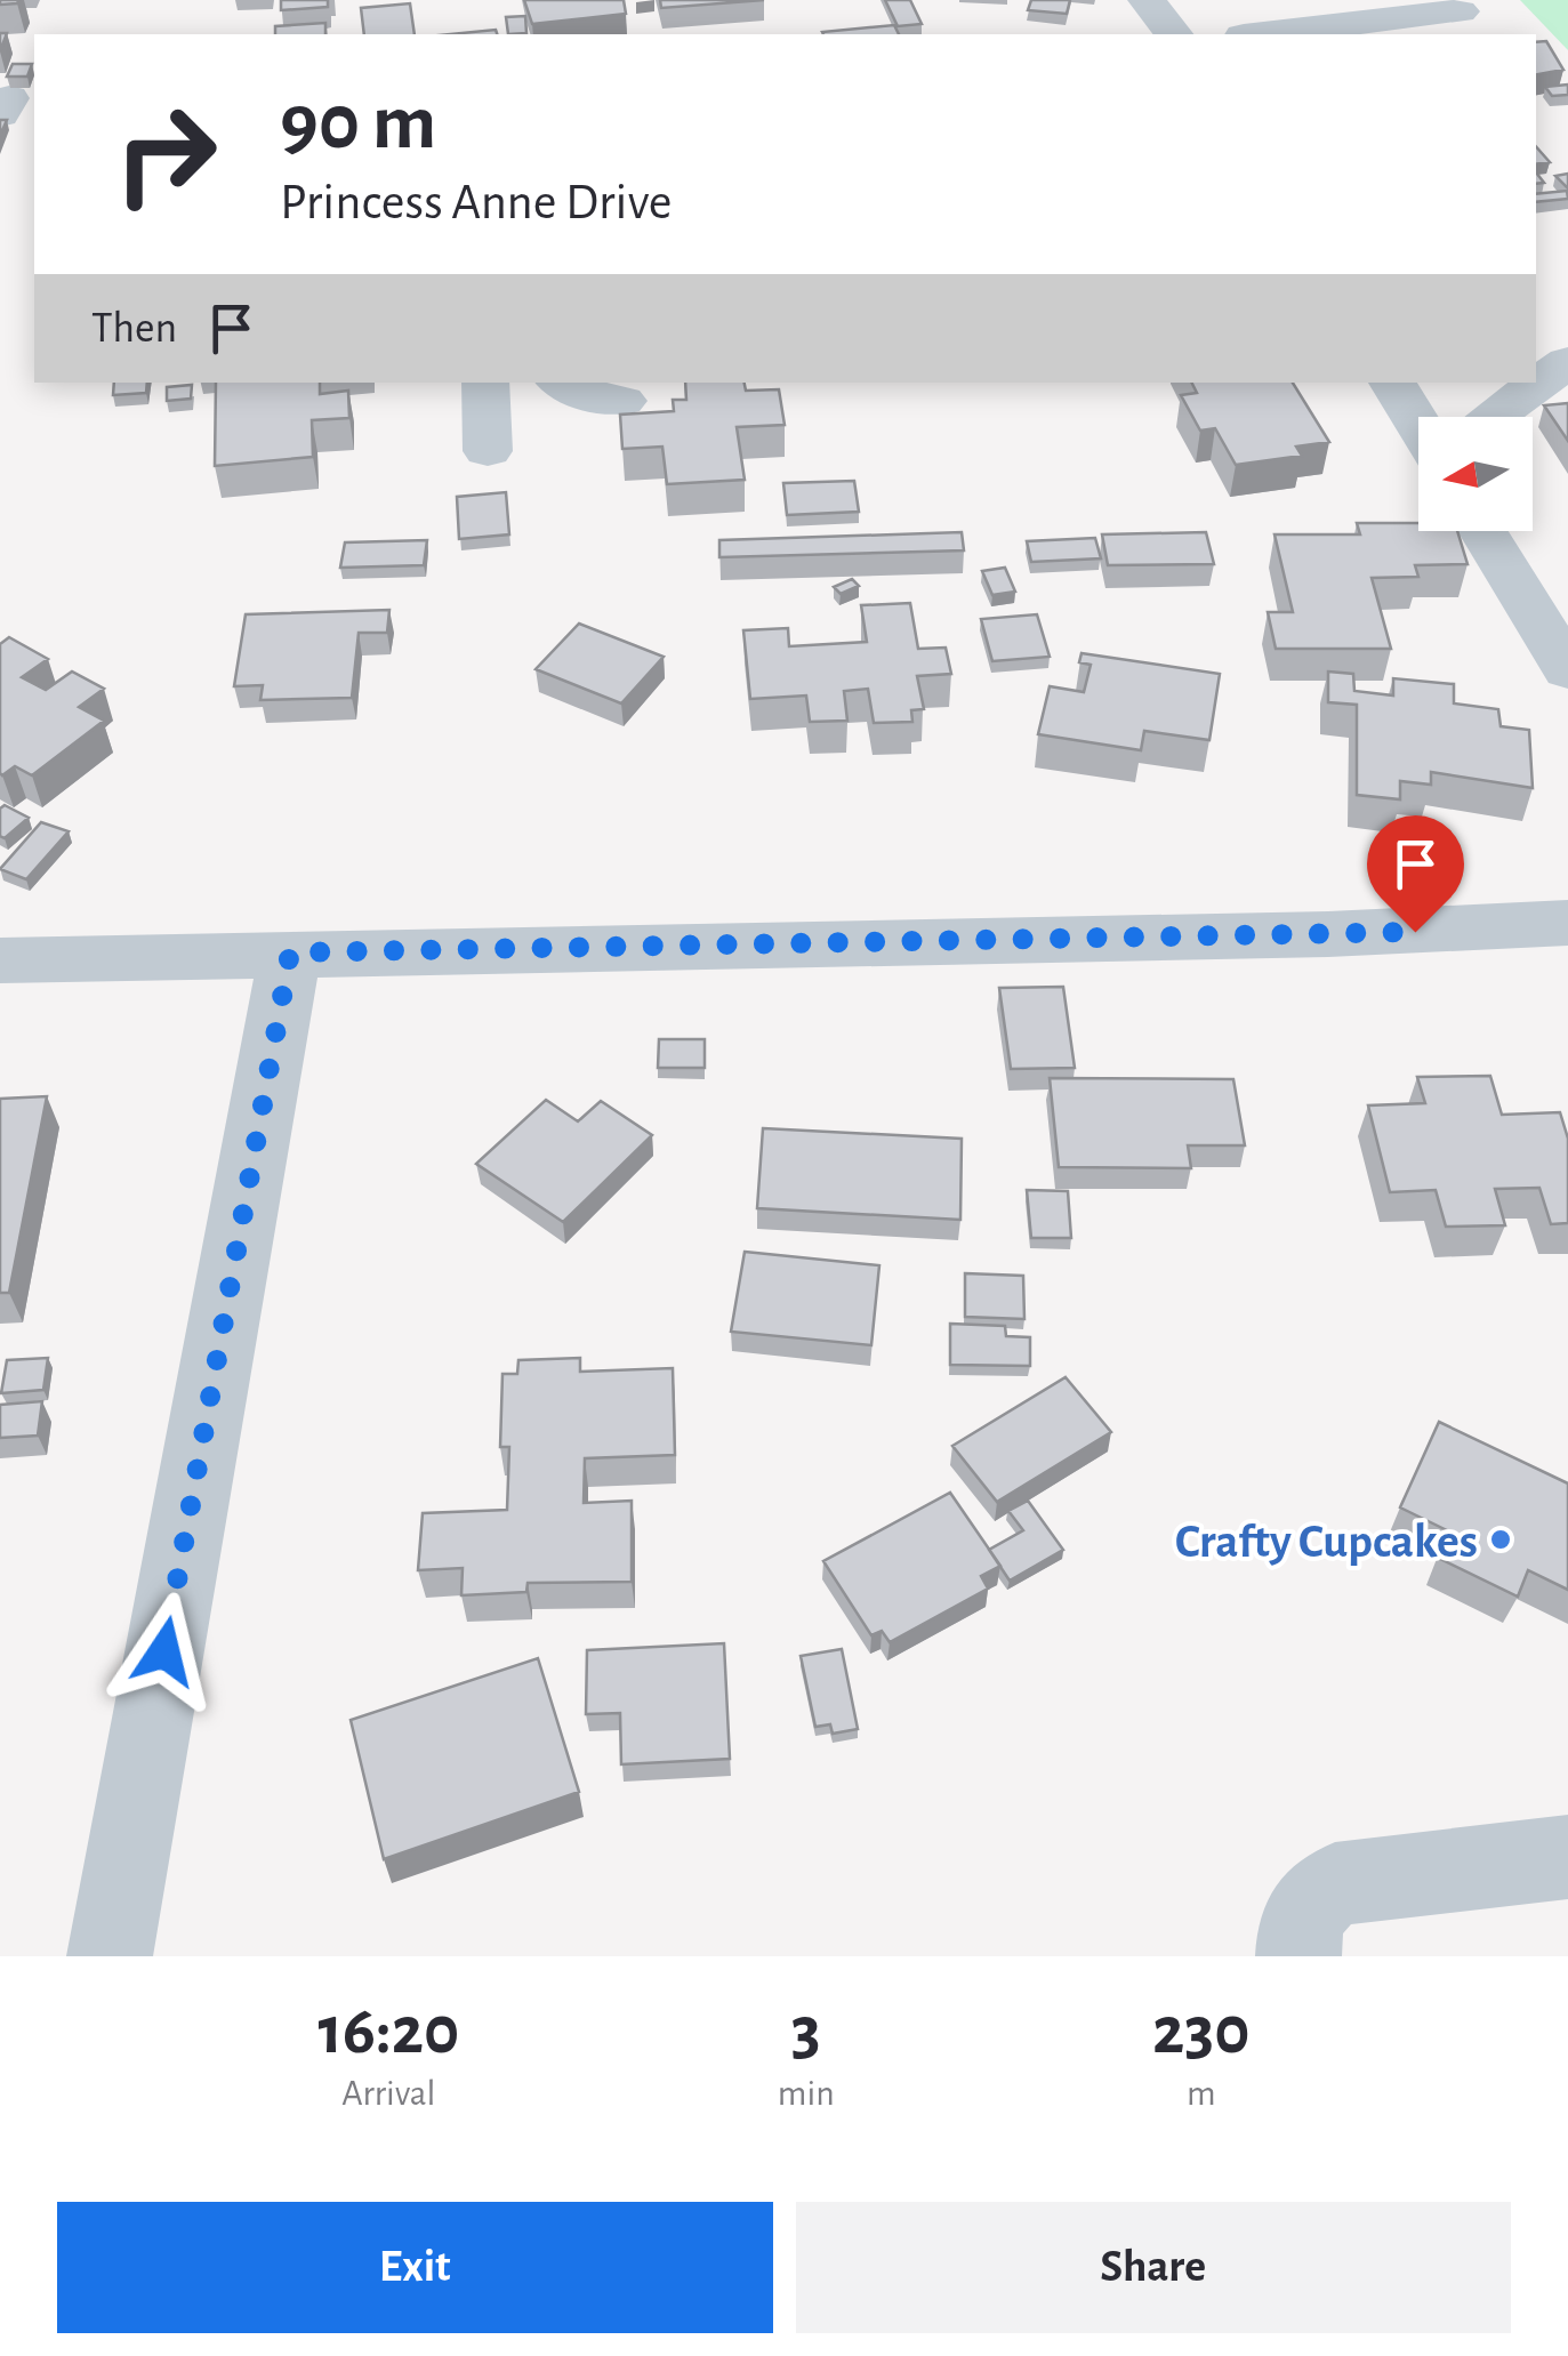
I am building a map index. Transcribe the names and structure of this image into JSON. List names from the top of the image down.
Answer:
{
  "places": ["Crafty Cupcakes"],
  "north": "left",
  "page": {
    "turn": ["90 m", "Princess Anne Drive"],
    "then": "Then",
    "eta": [
      "16:20",
      "Arrival",
      "3",
      "min",
      "230",
      "m"
    ],
    "buttons": ["Exit", "Share"]
  }
}
